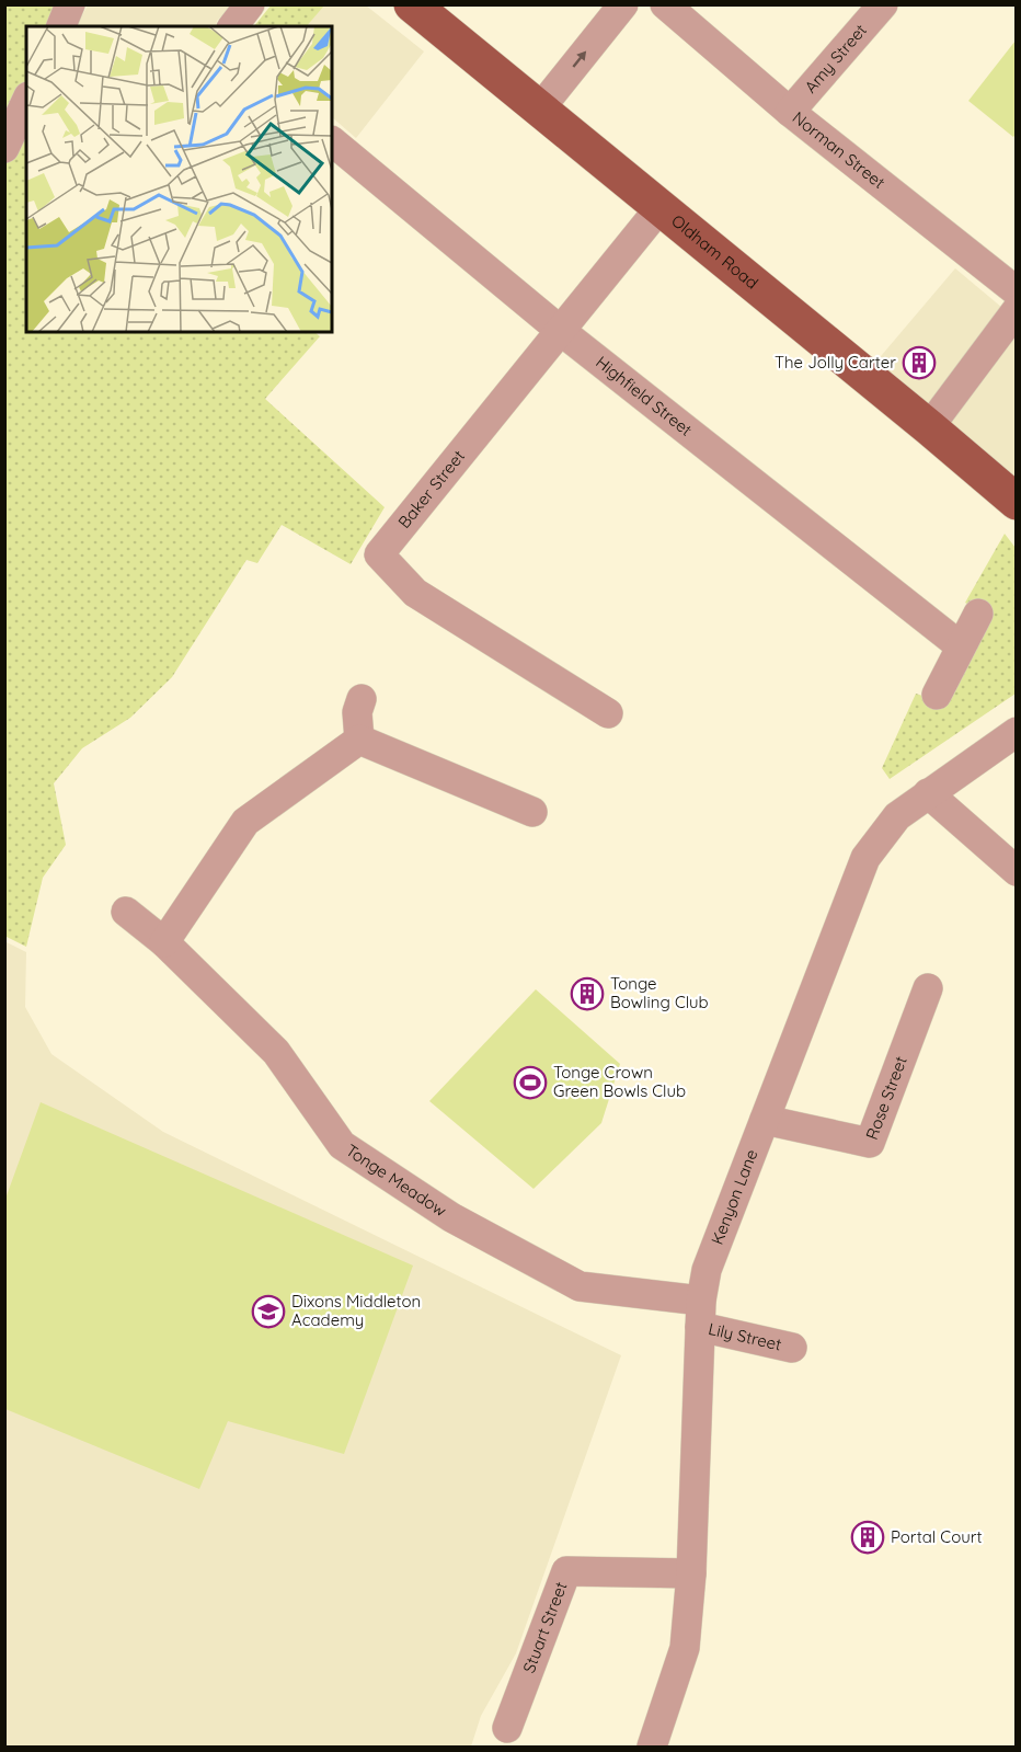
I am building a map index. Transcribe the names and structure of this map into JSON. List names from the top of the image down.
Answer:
{
  "streets": {
    "main road": ["Oldham Road"],
    "street": [
      "Amy Street",
      "Norman Street",
      "Highfield Street",
      "Baker Street",
      "Rose Street",
      "Tonge Meadow",
      "Kenyon Lane",
      "Lily Street",
      "Stuart Street"
    ]
  },
  "crossings": [
    ["Amy Street", "Norman Street"],
    ["Oldham Road", "Baker Street"],
    ["Highfield Street", "Baker Street"],
    ["Rose Street", "Kenyon Lane"],
    ["Tonge Meadow", "Kenyon Lane"],
    ["Tonge Meadow", "Lily Street"],
    ["Kenyon Lane", "Lily Street"],
    ["Kenyon Lane", "Stuart Street"]
  ],
  "places": {
    "building": ["The Jolly Carter", "Tonge Bowling Club", "Portal Court"],
    "sports": ["Tonge Crown Green Bowls Club"],
    "school or university": ["Dixons Middleton Academy"]
  }
}
